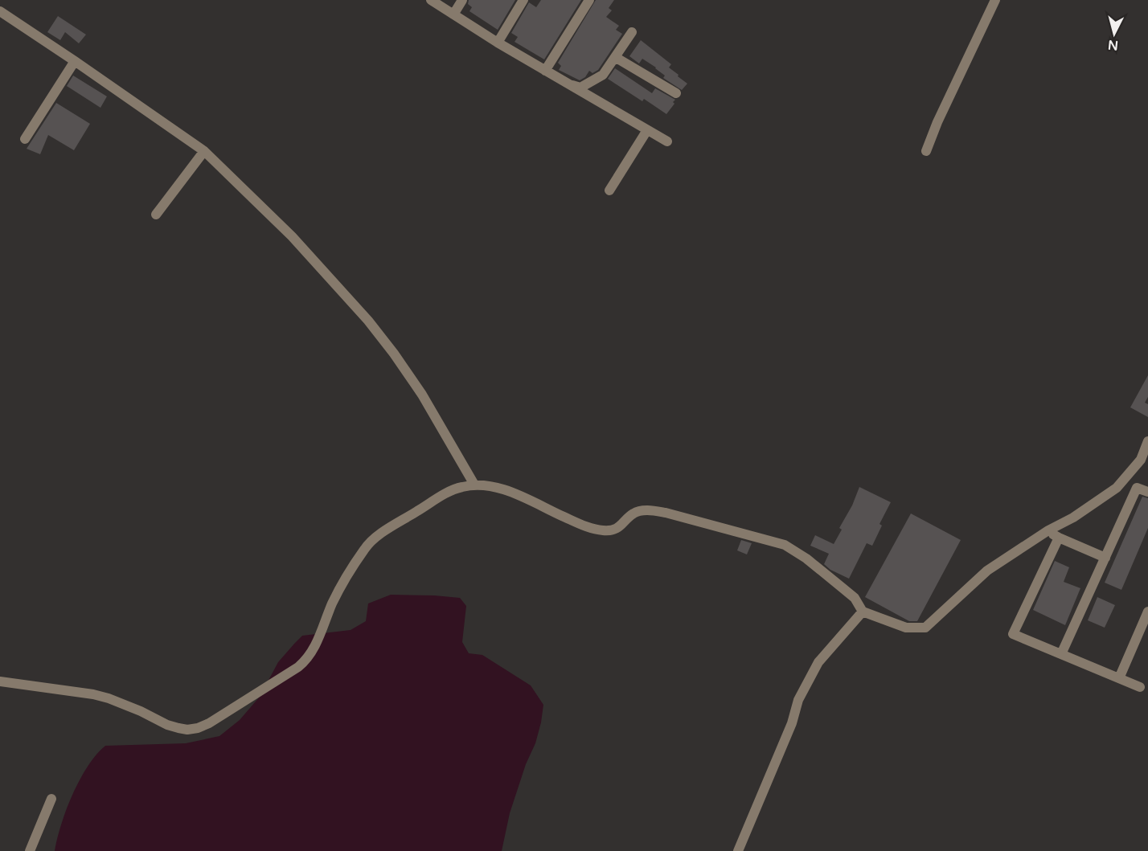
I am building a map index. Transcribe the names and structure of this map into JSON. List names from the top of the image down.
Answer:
{
  "north": "bottom"
}
